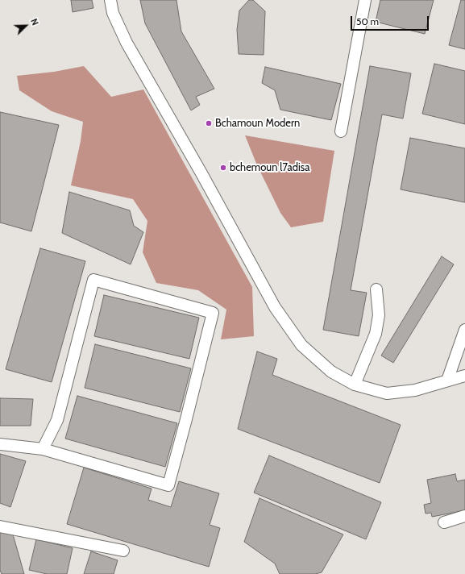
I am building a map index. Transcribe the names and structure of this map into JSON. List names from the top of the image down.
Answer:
{
  "places": ["Bchamoun Modern", "bchemoun l7adisa"],
  "scale_bar": "50 m",
  "north": "top right"
}
